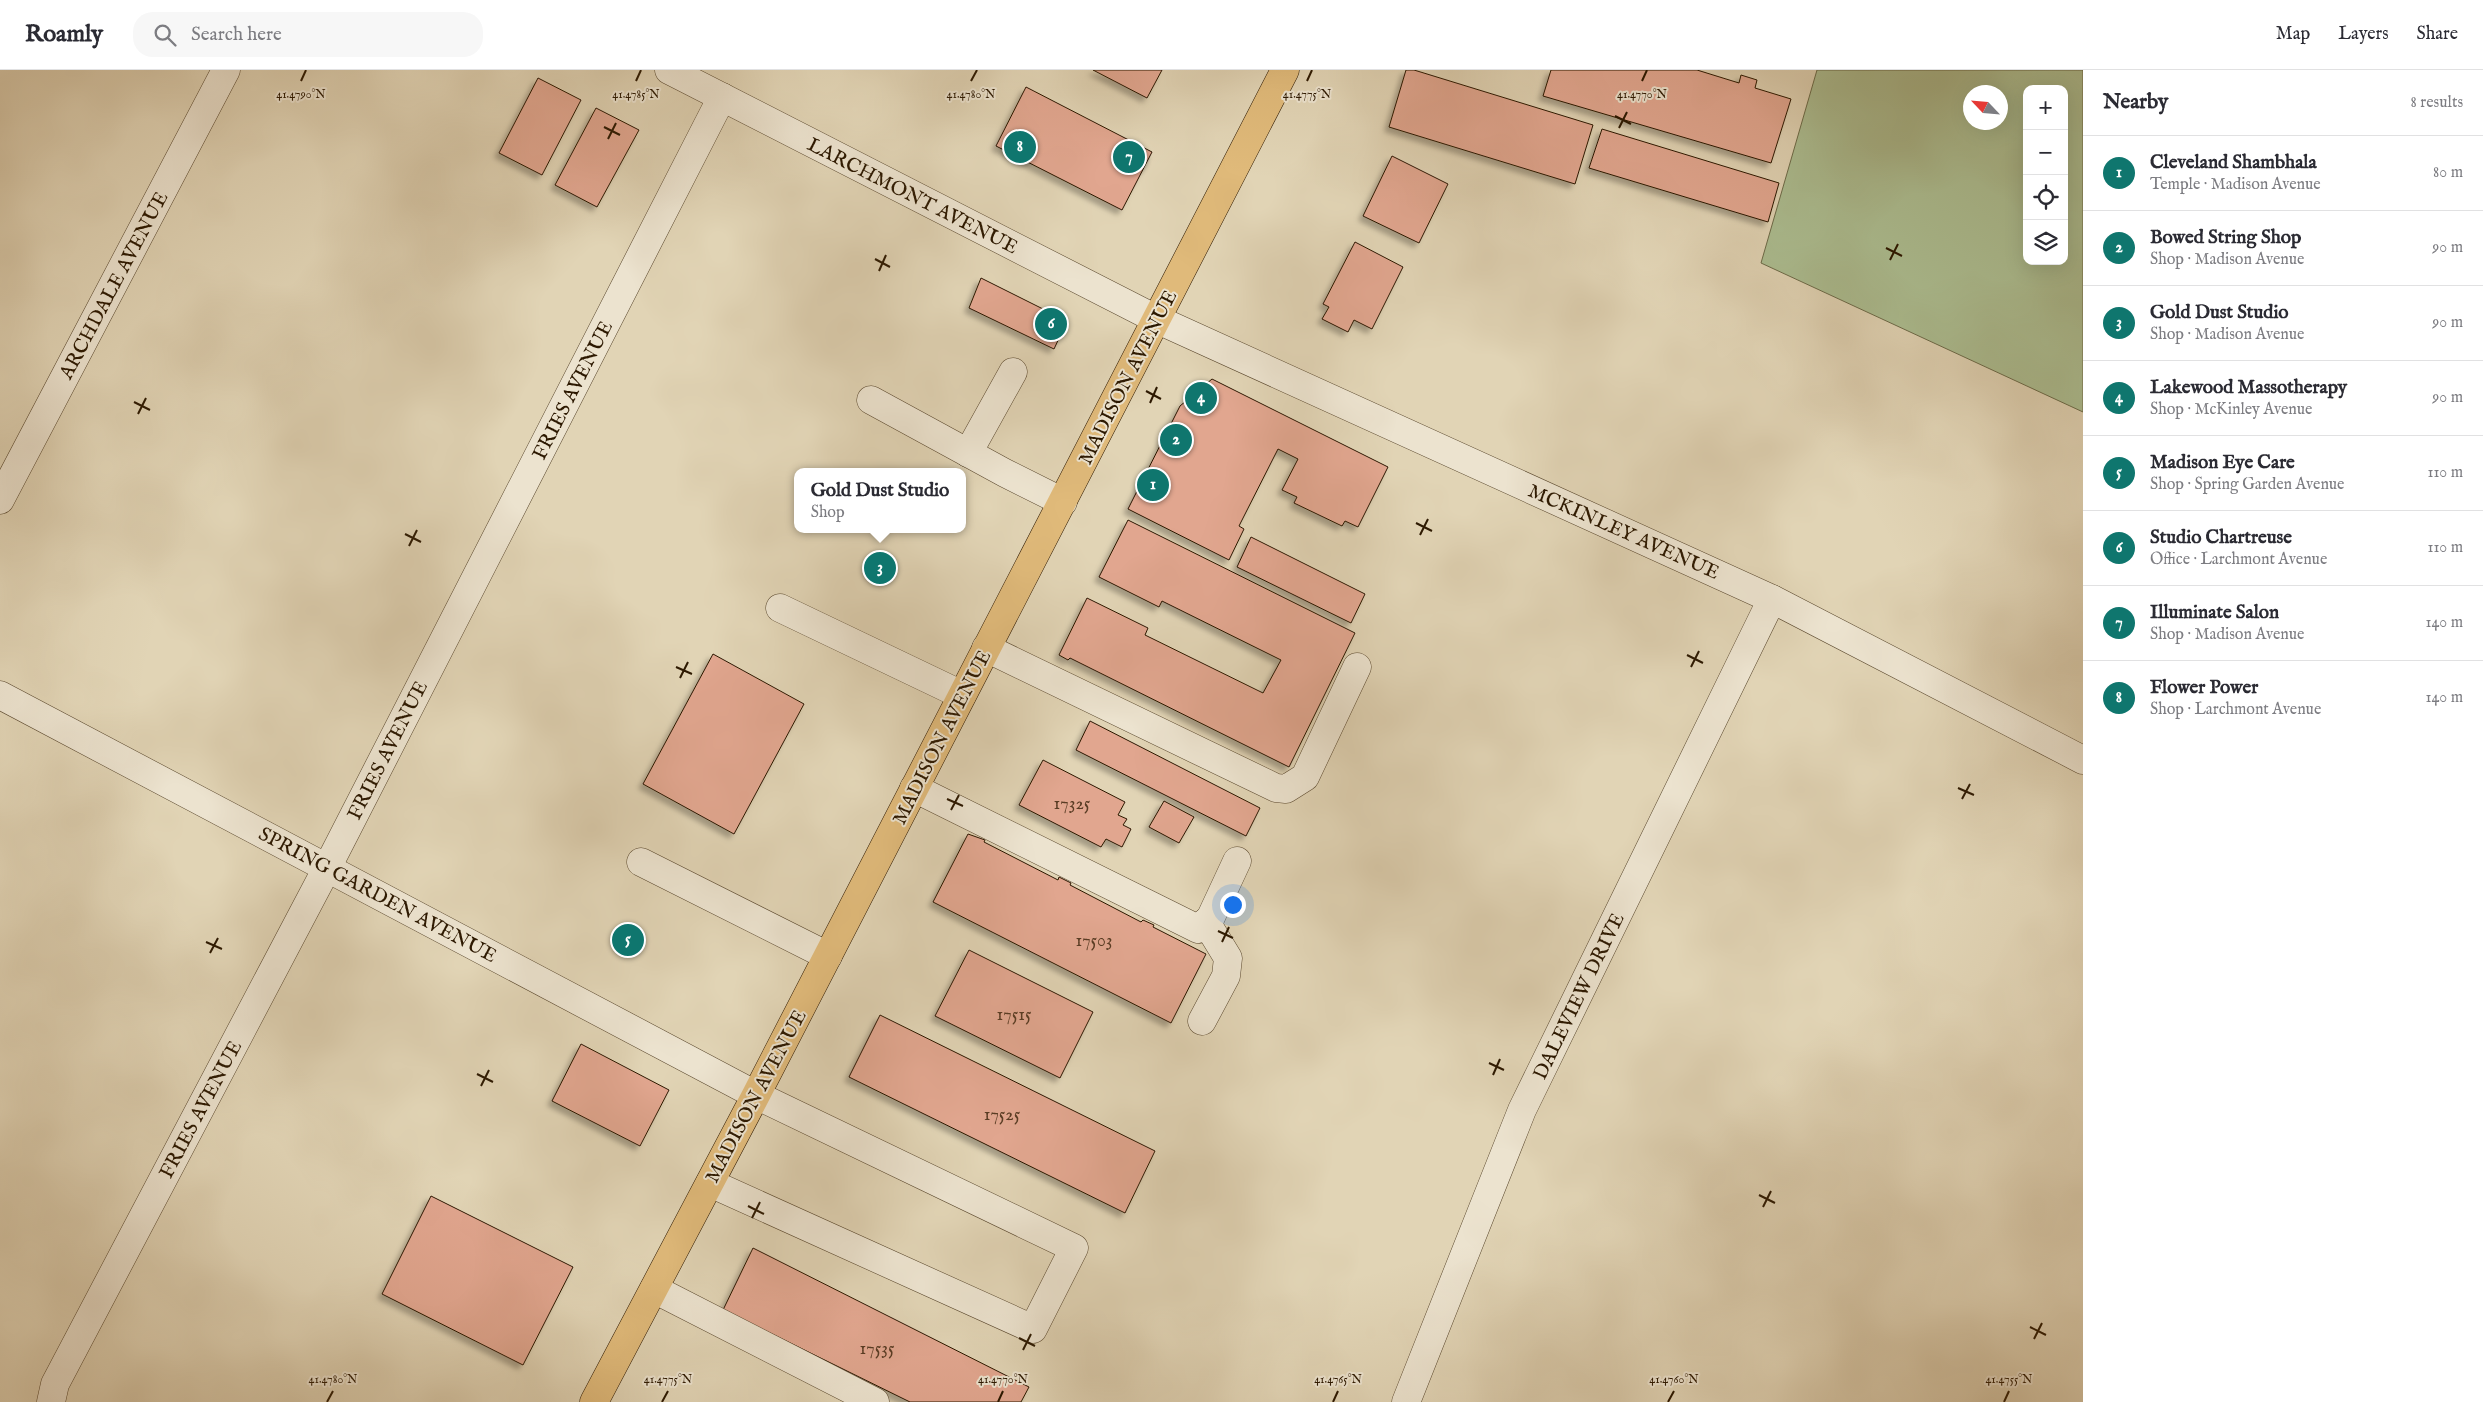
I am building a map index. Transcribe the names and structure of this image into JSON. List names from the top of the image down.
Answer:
{
  "streets": {
    "main road": ["MADISON AVENUE"],
    "street": [
      "LARCHMONT AVENUE",
      "ARCHDALE AVENUE",
      "FRIES AVENUE",
      "MCKINLEY AVENUE",
      "SPRING GARDEN AVENUE",
      "DALEVIEW DRIVE"
    ]
  },
  "crossings": [
    ["LARCHMONT AVENUE", "MADISON AVENUE"],
    ["LARCHMONT AVENUE", "FRIES AVENUE"],
    ["LARCHMONT AVENUE", "MCKINLEY AVENUE"],
    ["MADISON AVENUE", "MCKINLEY AVENUE"],
    ["MADISON AVENUE", "SPRING GARDEN AVENUE"],
    ["FRIES AVENUE", "SPRING GARDEN AVENUE"],
    ["MCKINLEY AVENUE", "DALEVIEW DRIVE"]
  ],
  "house_numbers": [
    "17325",
    "17503",
    "17515",
    "17525",
    "17535"
  ],
  "north": "top left",
  "page": {
    "header": "Roamly",
    "search": "Search here",
    "nav": ["Map", "Layers", "Share"],
    "heading": ["Nearby", "8 results"],
    "map_buttons": ["+", "−"],
    "pins": [
      "8",
      "7",
      "6",
      "4",
      "2",
      "1",
      "3",
      "5"
    ],
    "list": [
      {
        "mark": "1",
        "name": "Cleveland Shambhala",
        "note": "Temple · Madison Avenue",
        "value": "80 m"
      },
      {
        "mark": "2",
        "name": "Bowed String Shop",
        "note": "Shop · Madison Avenue",
        "value": "90 m"
      },
      {
        "mark": "3",
        "name": "Gold Dust Studio",
        "note": "Shop · Madison Avenue",
        "value": "90 m"
      },
      {
        "mark": "4",
        "name": "Lakewood Massotherapy",
        "note": "Shop · McKinley Avenue",
        "value": "90 m"
      },
      {
        "mark": "5",
        "name": "Madison Eye Care",
        "note": "Shop · Spring Garden Avenue",
        "value": "110 m"
      },
      {
        "mark": "6",
        "name": "Studio Chartreuse",
        "note": "Office · Larchmont Avenue",
        "value": "110 m"
      },
      {
        "mark": "7",
        "name": "Illuminate Salon",
        "note": "Shop · Madison Avenue",
        "value": "140 m"
      },
      {
        "mark": "8",
        "name": "Flower Power",
        "note": "Shop · Larchmont Avenue",
        "value": "140 m"
      }
    ],
    "popup": ["Gold Dust Studio", "Shop"]
  },
  "coordinates": [
    "41.4790°N",
    "41.4785°N",
    "41.4780°N",
    "41.4775°N",
    "41.4770°N",
    "41.4765°N",
    "41.4760°N",
    "41.4755°N"
  ]
}
